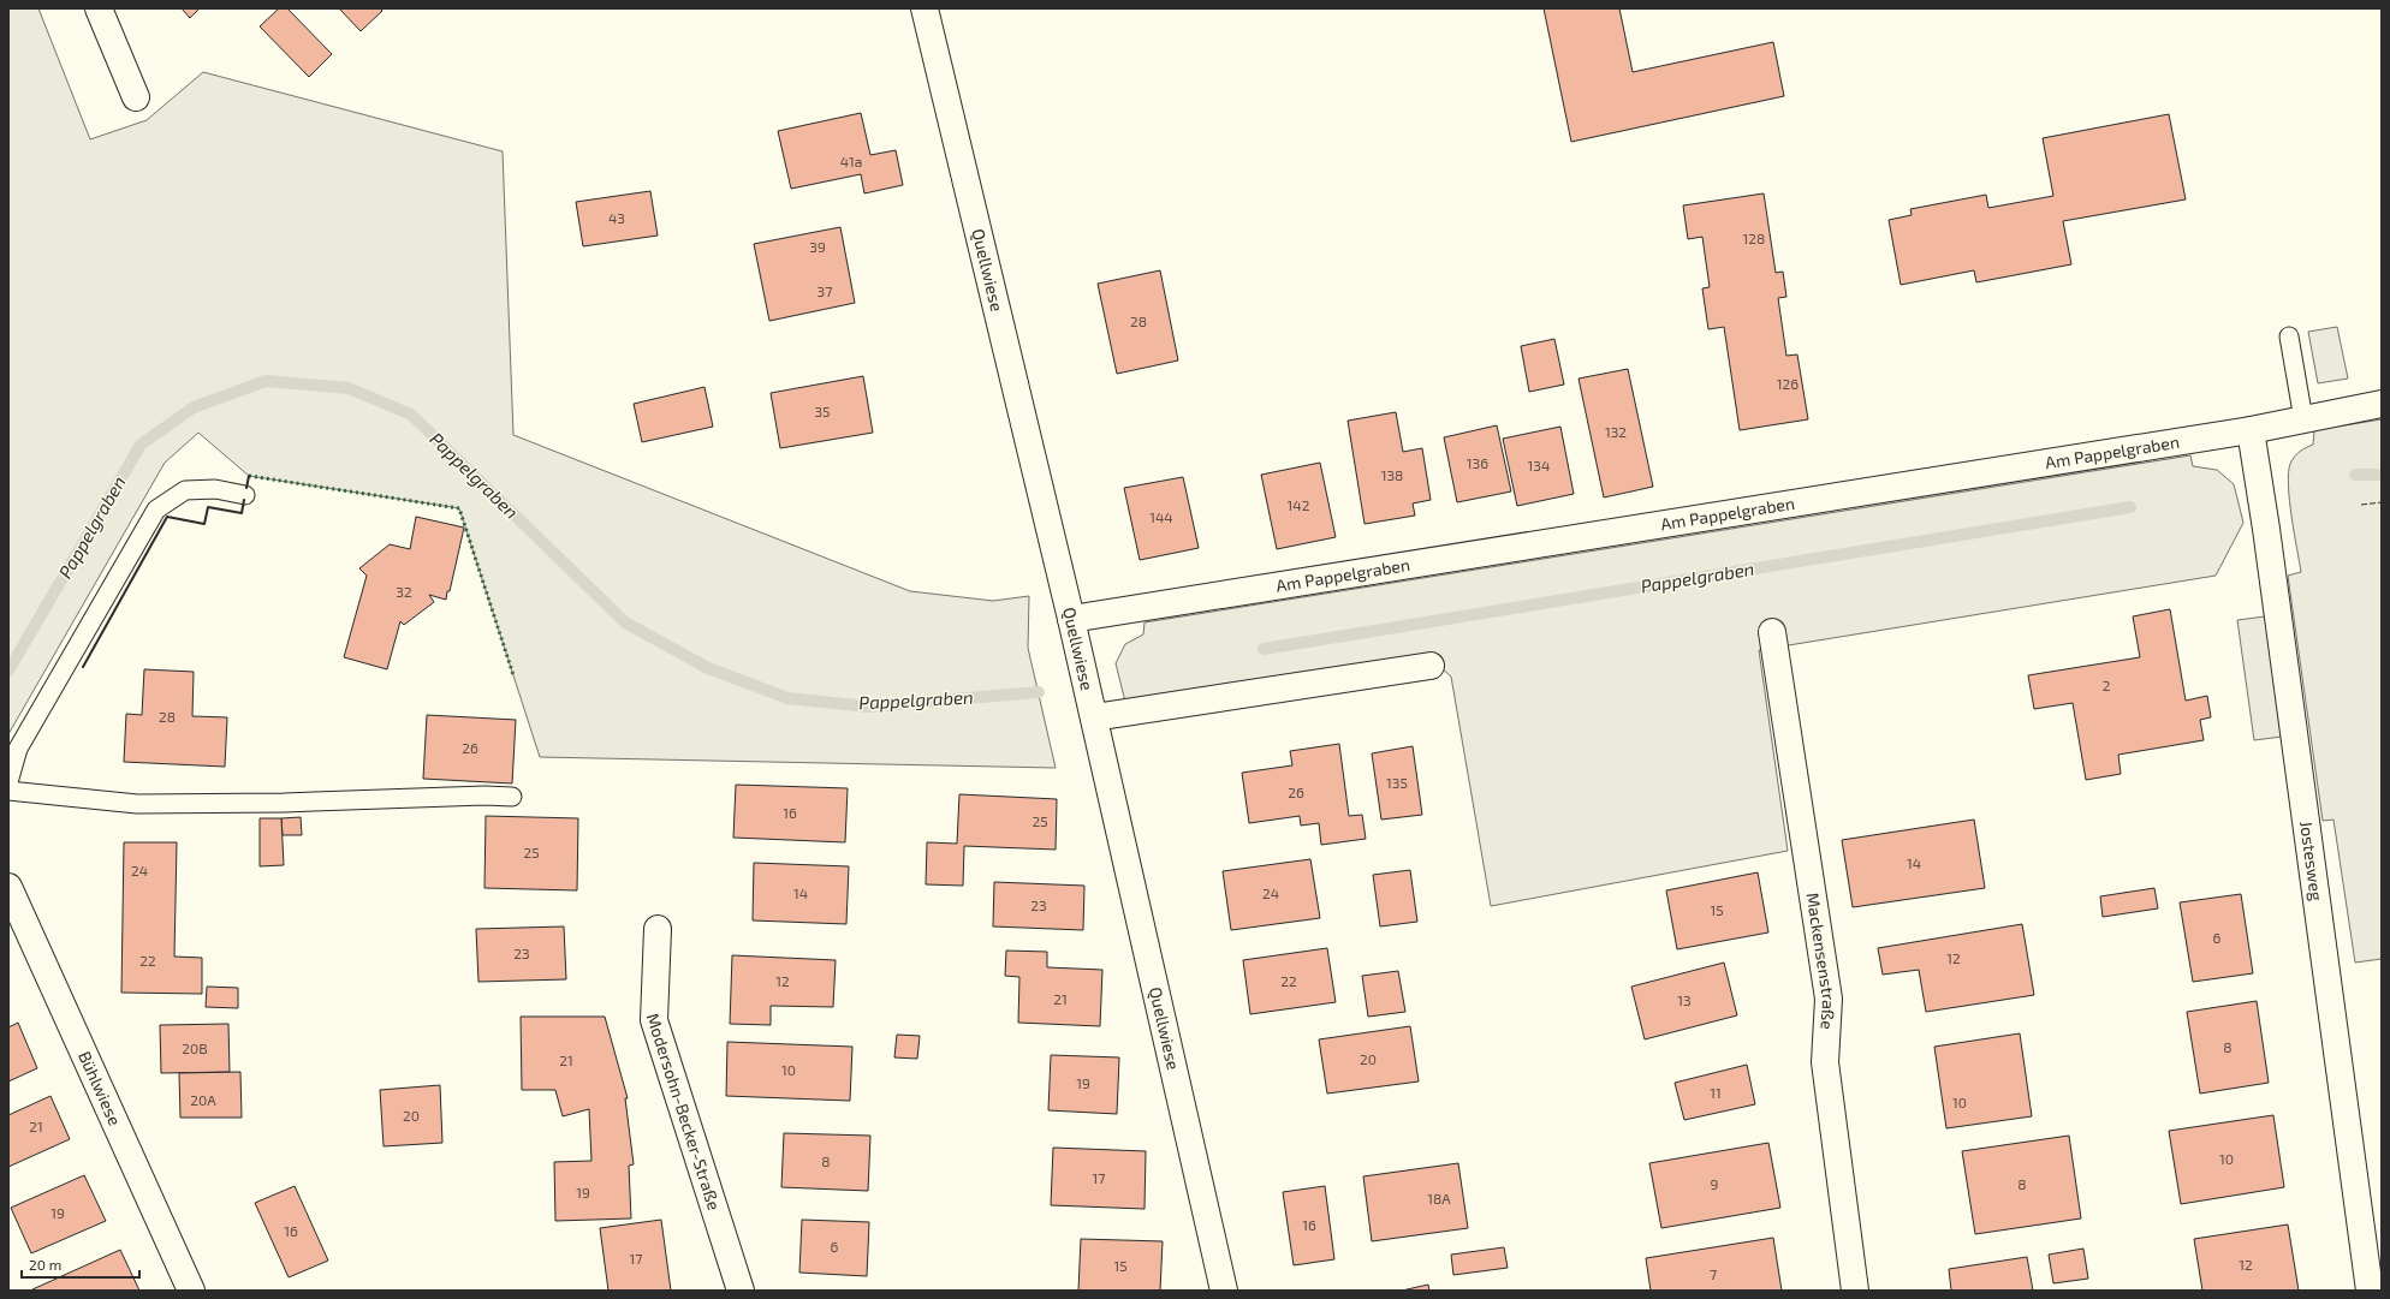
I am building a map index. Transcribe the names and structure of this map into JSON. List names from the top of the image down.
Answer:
{
  "streets": {
    "street": [
      "Quellwiese",
      "Am Pappelgraben",
      "Jostesweg",
      "Mackensenstraße",
      "Bühlwiese",
      "Modersohn-Becker-Straße"
    ]
  },
  "crossings": [
    ["Quellwiese", "Am Pappelgraben"],
    ["Am Pappelgraben", "Jostesweg"]
  ],
  "water": ["Pappelgraben"],
  "house_numbers": [
    "41a",
    "43",
    "128",
    "39",
    "37",
    "28",
    "126",
    "35",
    "132",
    "136",
    "134",
    "138",
    "142",
    "144",
    "32",
    "2",
    "28",
    "26",
    "135",
    "26",
    "16",
    "25",
    "25",
    "14",
    "24",
    "14",
    "24",
    "23",
    "15",
    "6",
    "23",
    "12",
    "22",
    "12",
    "22",
    "21",
    "13",
    "8",
    "20B",
    "20",
    "21",
    "10",
    "19",
    "11",
    "20A",
    "10",
    "20",
    "21",
    "10",
    "8",
    "17",
    "9",
    "8",
    "19",
    "18A",
    "19",
    "16",
    "16",
    "6",
    "17",
    "12",
    "15",
    "7"
  ],
  "scale_bar": "20 m"
}
